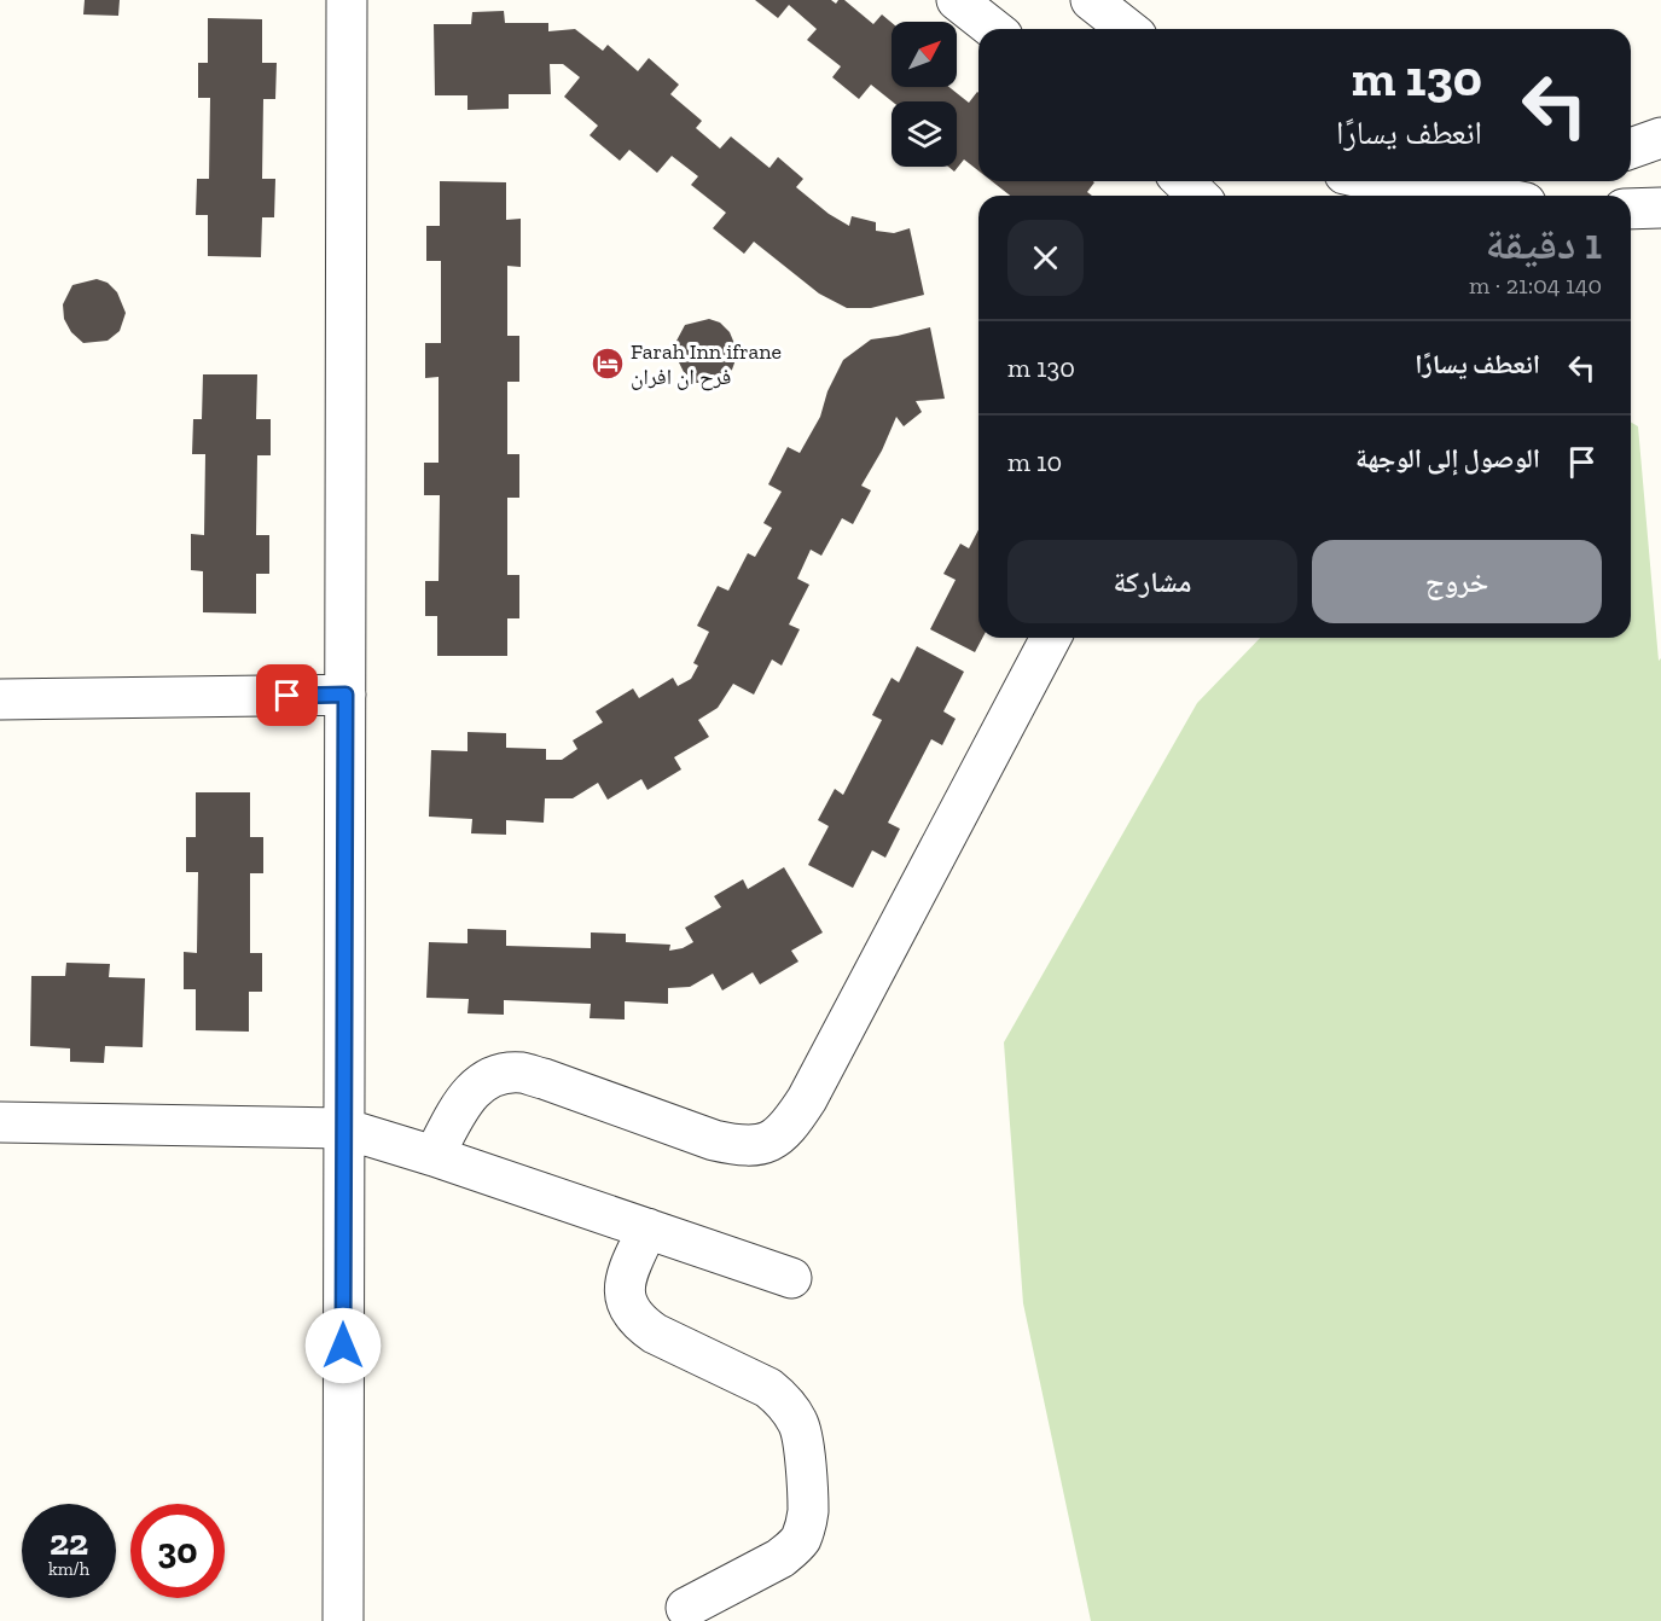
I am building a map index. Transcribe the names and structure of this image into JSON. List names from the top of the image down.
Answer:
{
  "places": {
    "hotel": ["Farah Inn ifrane فرح ان افران"]
  },
  "north": "top right",
  "page": {
    "turn": ["130 m", "انعطف يسارًا"],
    "heading": ["1 دقيقة", "140 m · 21:04"],
    "list": [
      {
        "name": "انعطف يسارًا",
        "value": "130 m"
      },
      {
        "name": "الوصول إلى الوجهة",
        "value": "10 m"
      }
    ],
    "buttons": ["خروج", "مشاركة"],
    "speed": "22 km/h",
    "limit": "30"
  }
}
